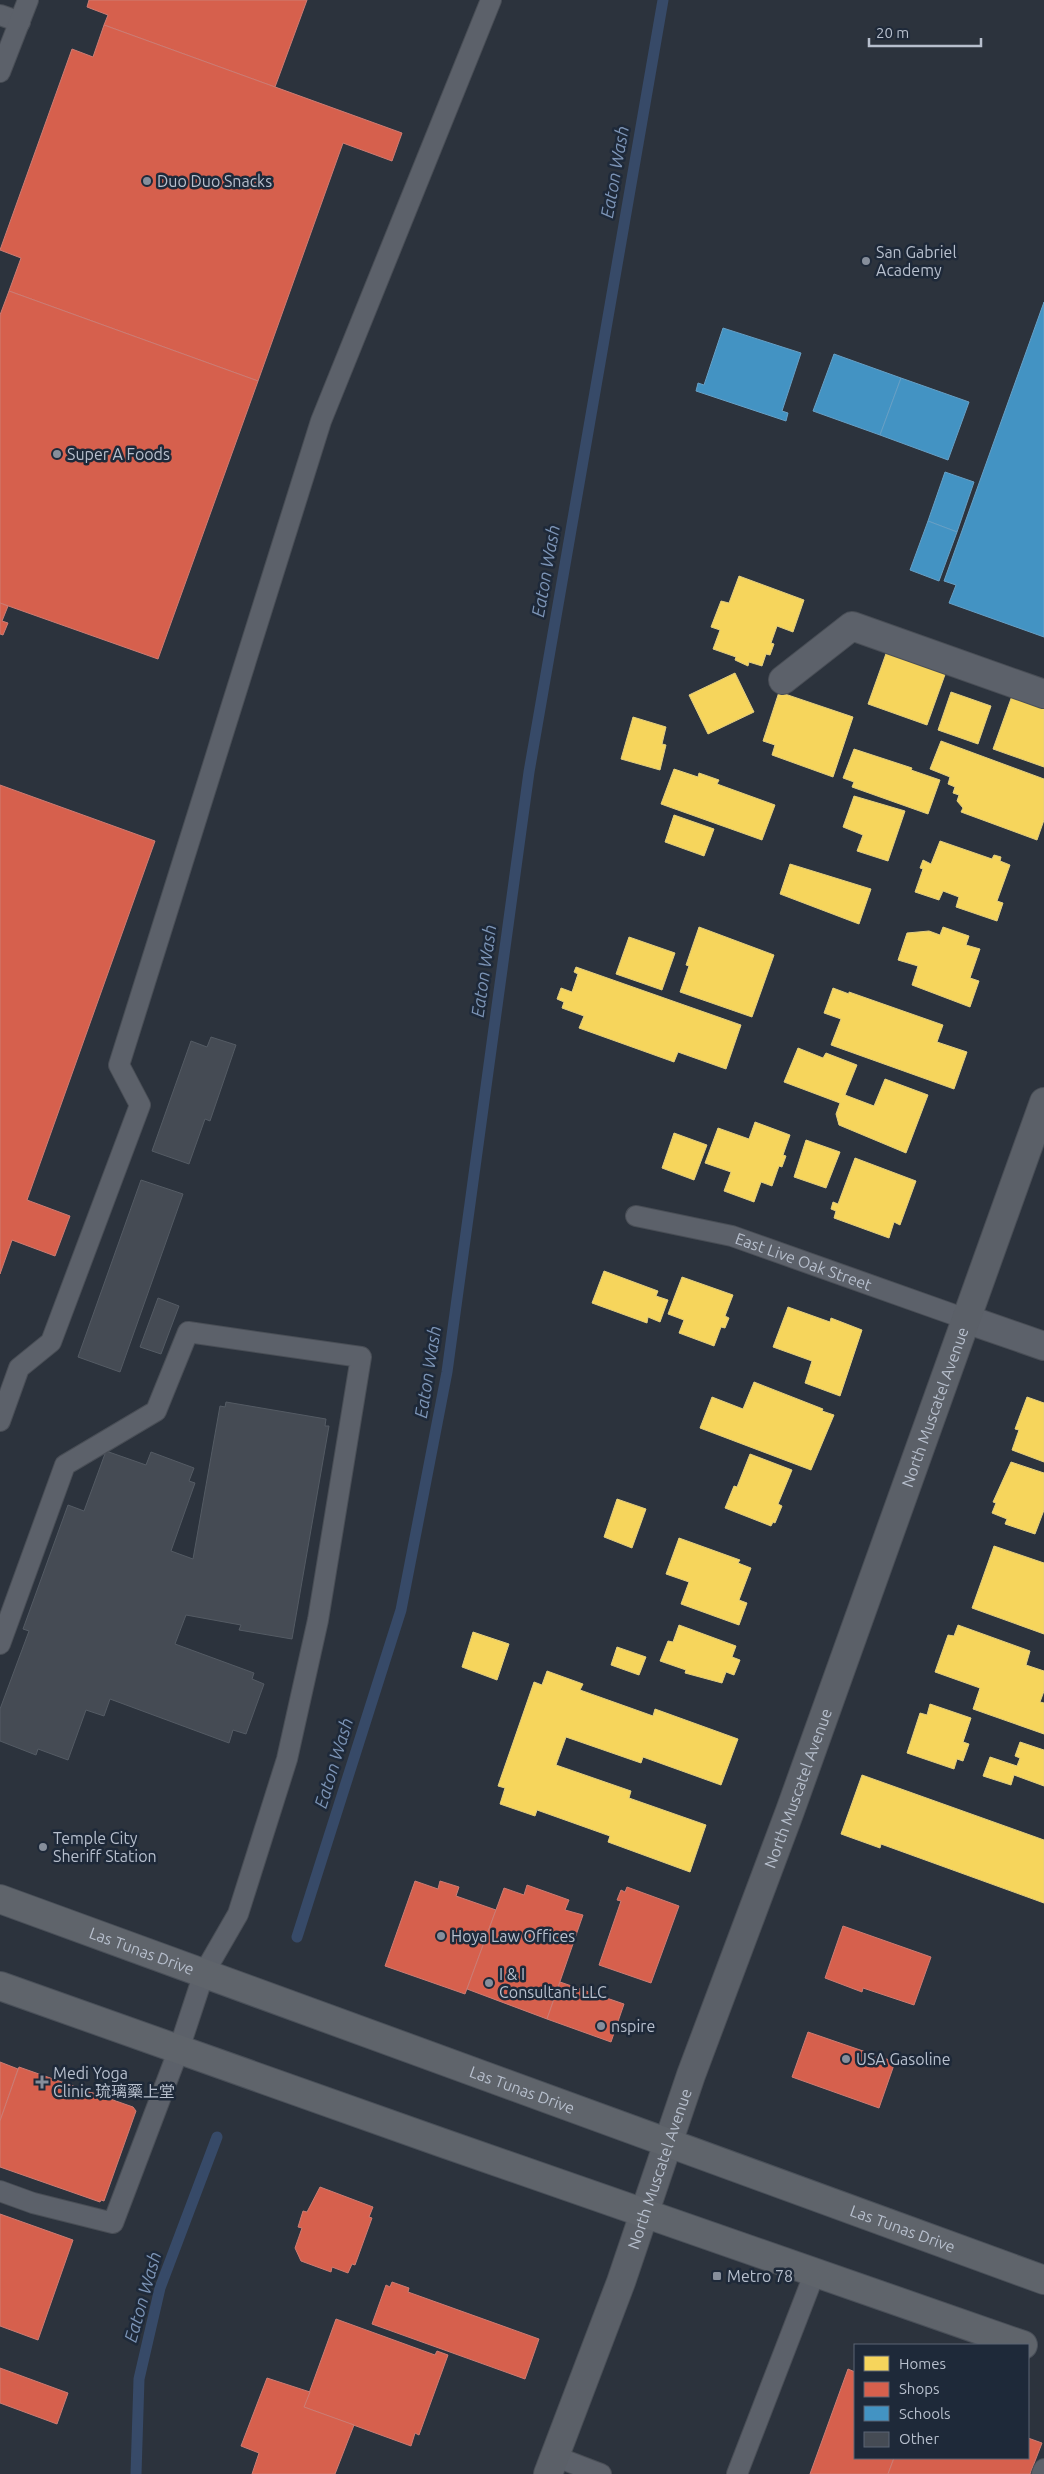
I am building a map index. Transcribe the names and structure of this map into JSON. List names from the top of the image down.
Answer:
{
  "streets": {
    "main road": ["Las Tunas Drive"],
    "street": ["North Muscatel Avenue"],
    "lane": ["East Live Oak Street"]
  },
  "crossings": [
    ["East Live Oak Street", "North Muscatel Avenue"],
    ["North Muscatel Avenue", "Las Tunas Drive"]
  ],
  "water": ["Eaton Wash"],
  "places": {
    "other": [
      "Duo Duo Snacks",
      "San Gabriel Academy",
      "Super A Foods",
      "Temple City Sheriff Station",
      "Hoya Law Offices",
      "I & I Consultant LLC",
      "nspire",
      "USA Gasoline"
    ],
    "health": ["Medi Yoga Clinic 琉璃藥上堂"],
    "transit": ["Metro 78"]
  },
  "legend": [
    "Homes",
    "Shops",
    "Schools",
    "Other"
  ],
  "scale_bar": "20 m"
}
